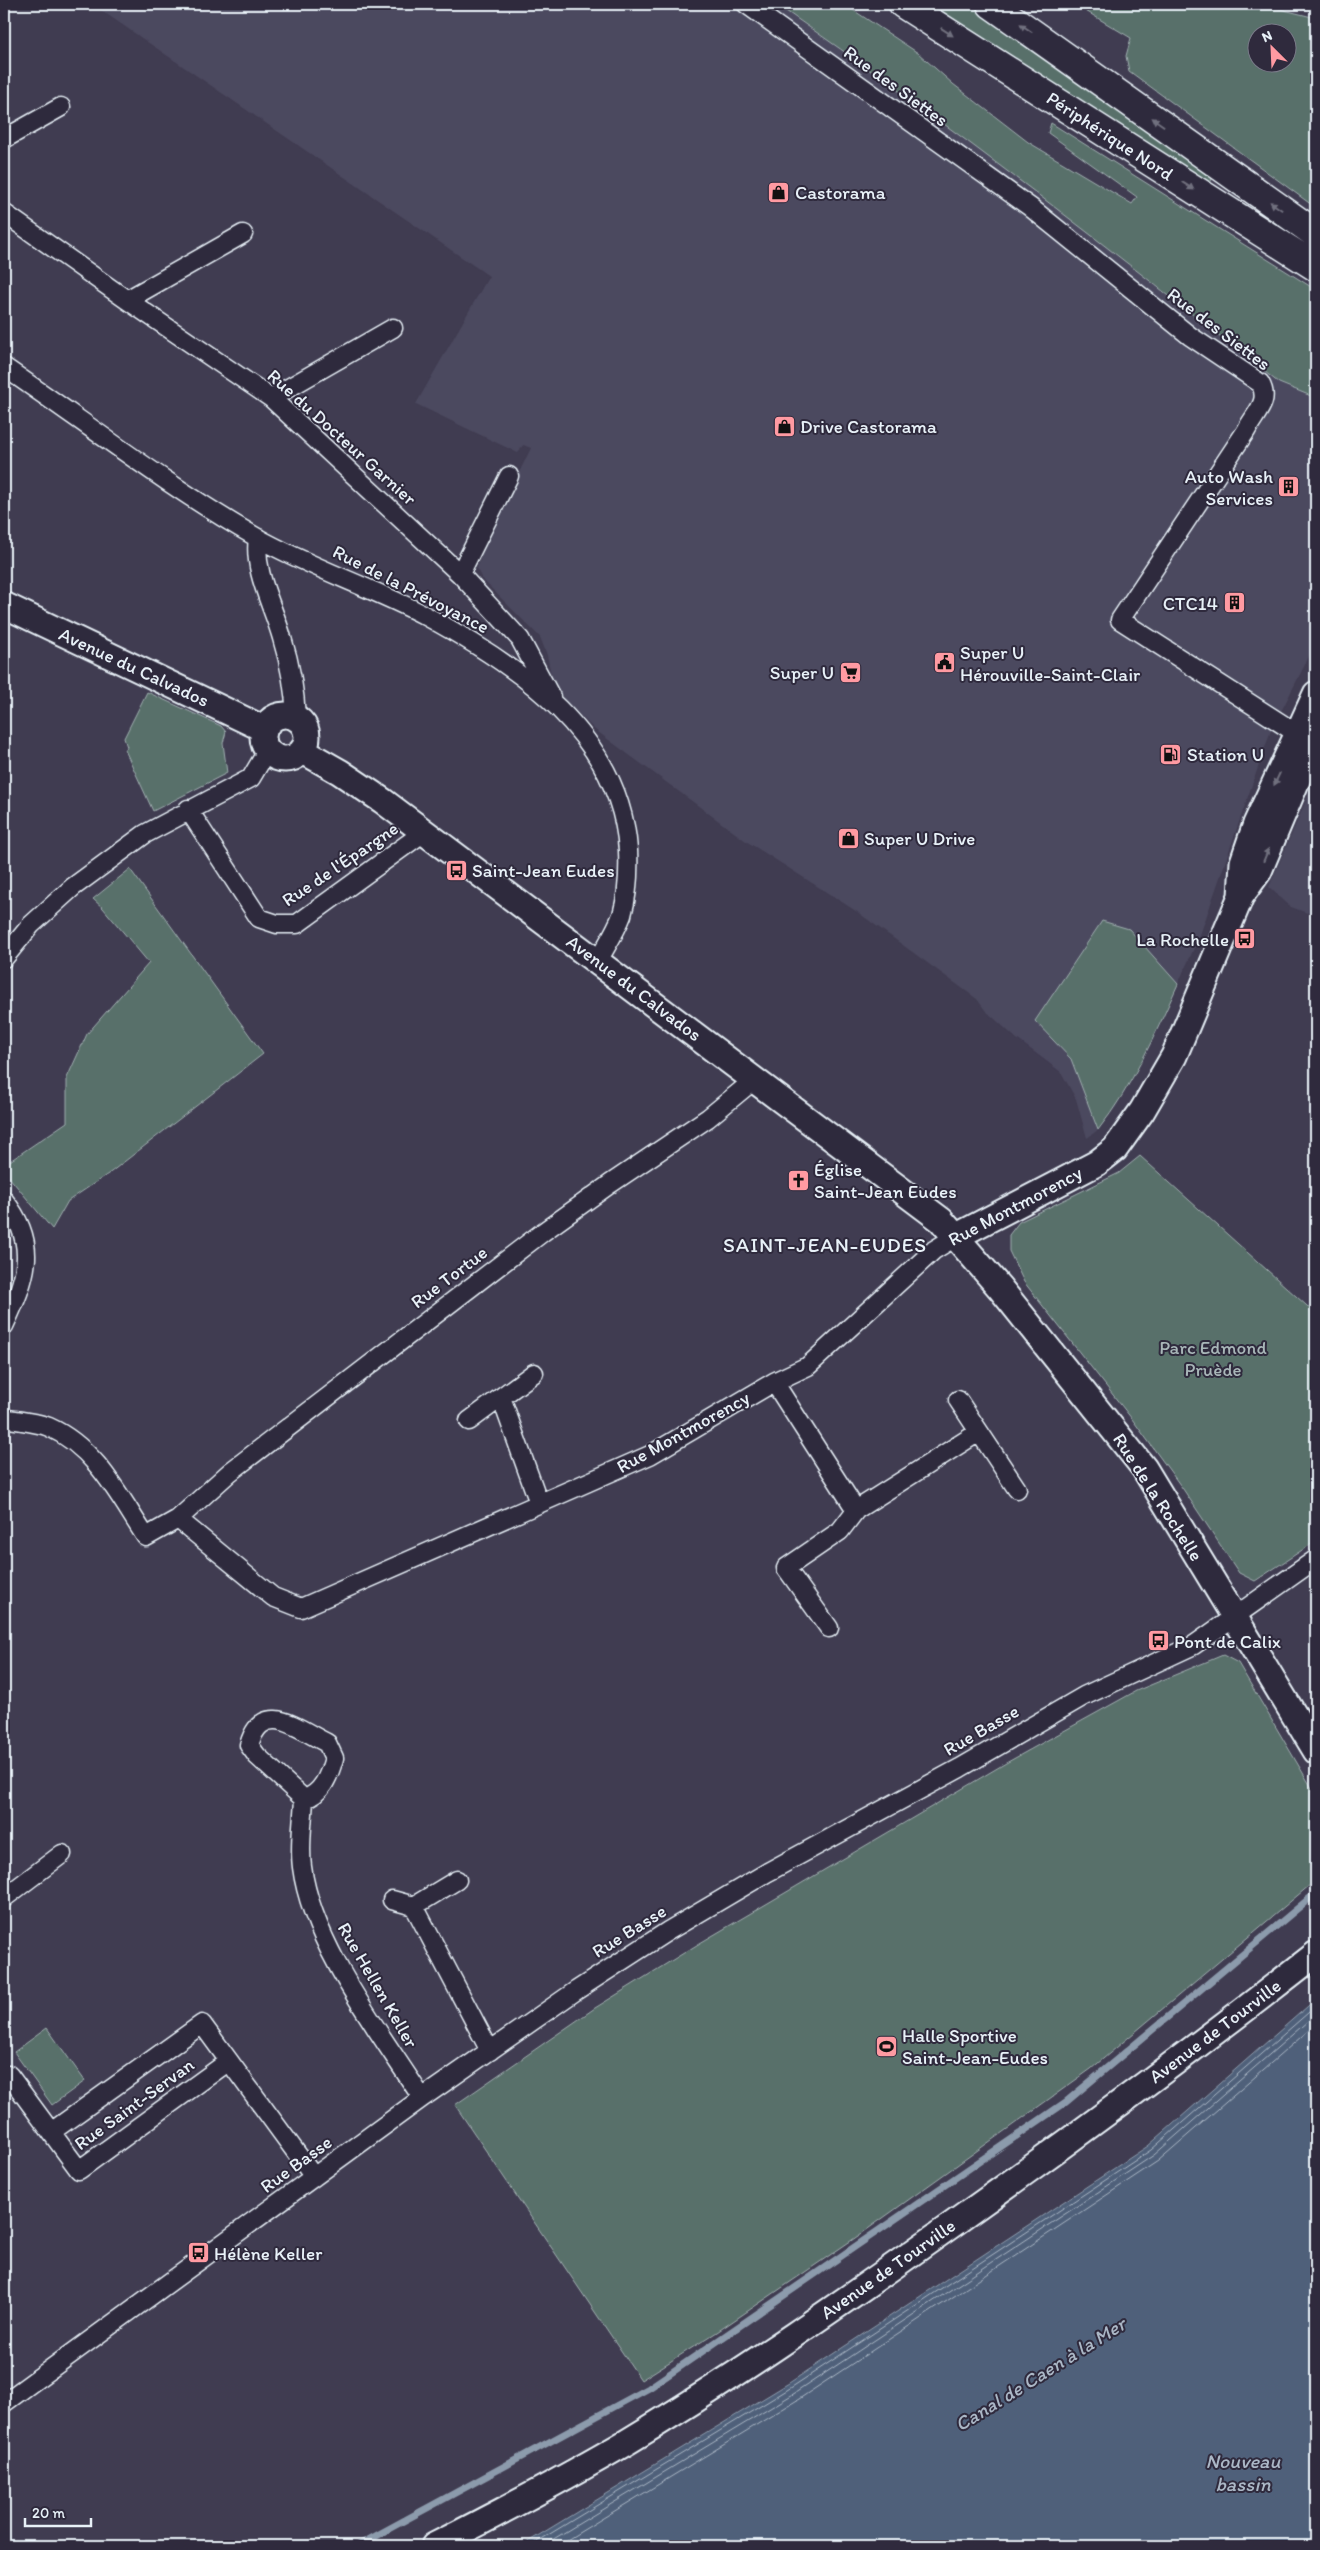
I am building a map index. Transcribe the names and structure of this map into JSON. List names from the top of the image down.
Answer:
{
  "streets": {
    "highway": ["Périphérique Nord"],
    "street": [
      "Rue des Siettes",
      "Rue du Docteur Garnier",
      "Rue de la Prévoyance",
      "Avenue du Calvados",
      "Rue de l'Épargne",
      "Rue Montmorency",
      "Rue Tortue",
      "Rue de la Rochelle",
      "Rue Basse",
      "Rue Hellen Keller",
      "Avenue de Tourville",
      "Rue Saint-Servan"
    ]
  },
  "crossings": [
    ["Rue des Siettes", "Rue Montmorency"],
    ["Rue du Docteur Garnier", "Rue de la Prévoyance"],
    ["Rue de la Prévoyance", "Avenue du Calvados"],
    ["Avenue du Calvados", "Rue de l'Épargne"],
    ["Avenue du Calvados", "Rue Montmorency"],
    ["Avenue du Calvados", "Rue Tortue"],
    ["Avenue du Calvados", "Rue de la Rochelle"],
    ["Rue Montmorency", "Rue Tortue"],
    ["Rue Montmorency", "Rue de la Rochelle"],
    ["Rue de la Rochelle", "Rue Basse"],
    ["Rue Basse", "Rue Hellen Keller"],
    ["Rue Basse", "Rue Saint-Servan"]
  ],
  "districts": ["SAINT-JEAN-EUDES"],
  "water": ["Canal de Caen à la Mer", "Nouveau bassin"],
  "parks": ["Parc Edmond Pruède"],
  "places": {
    "shop": ["Castorama", "Drive Castorama", "Super U Drive"],
    "building": ["Auto Wash Services", "CTC14"],
    "public building": ["Super U Hérouville-Saint-Clair"],
    "supermarket": ["Super U"],
    "fuel station": ["Station U"],
    "bus stop": [
      "Saint-Jean Eudes",
      "La Rochelle",
      "Pont de Calix",
      "Hélène Keller"
    ],
    "church": ["Église Saint-Jean Eudes"],
    "sports": ["Halle Sportive Saint-Jean-Eudes"]
  },
  "scale_bar": "20 m",
  "north": "top left"
}
